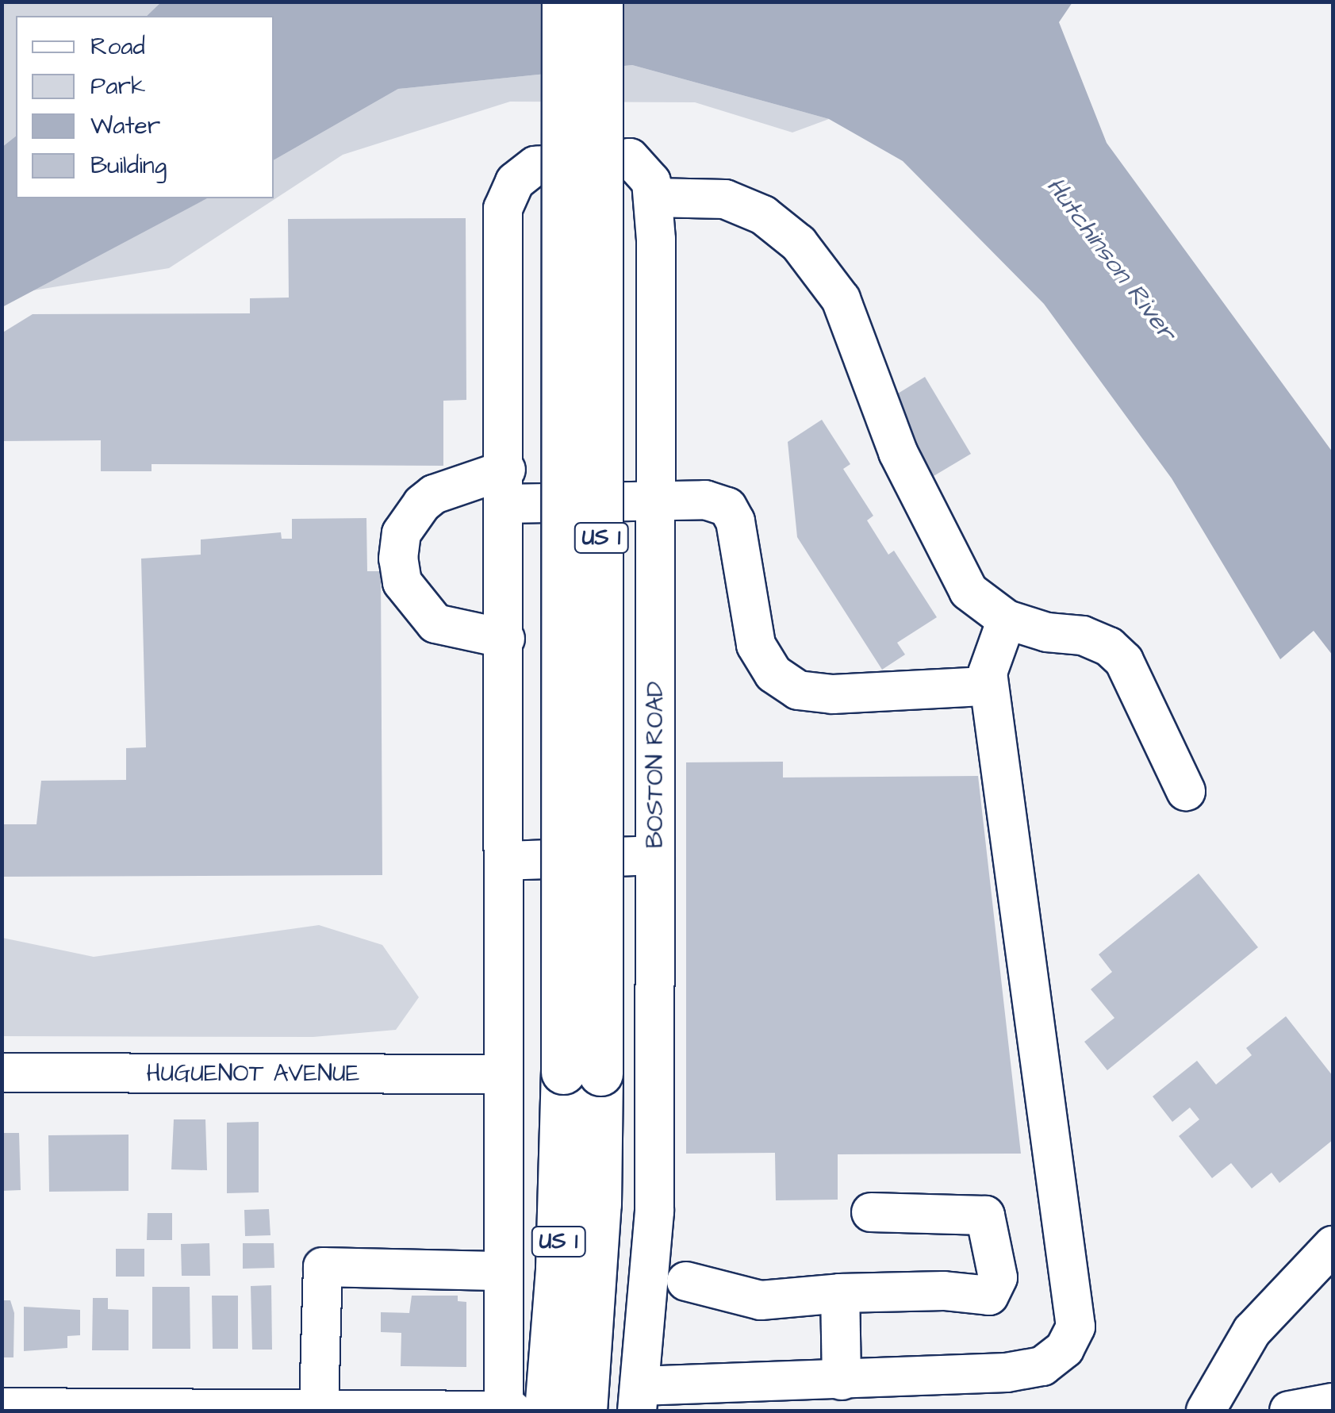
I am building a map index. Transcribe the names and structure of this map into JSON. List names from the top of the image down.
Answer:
{
  "streets": {
    "main road": ["US 1"],
    "street": ["BOSTON ROAD", "HUGUENOT AVENUE"]
  },
  "crossings": [
    ["BOSTON ROAD", "HUGUENOT AVENUE"]
  ],
  "water": ["Hutchinson River"],
  "legend": [
    "Road",
    "Park",
    "Water",
    "Building"
  ]
}
